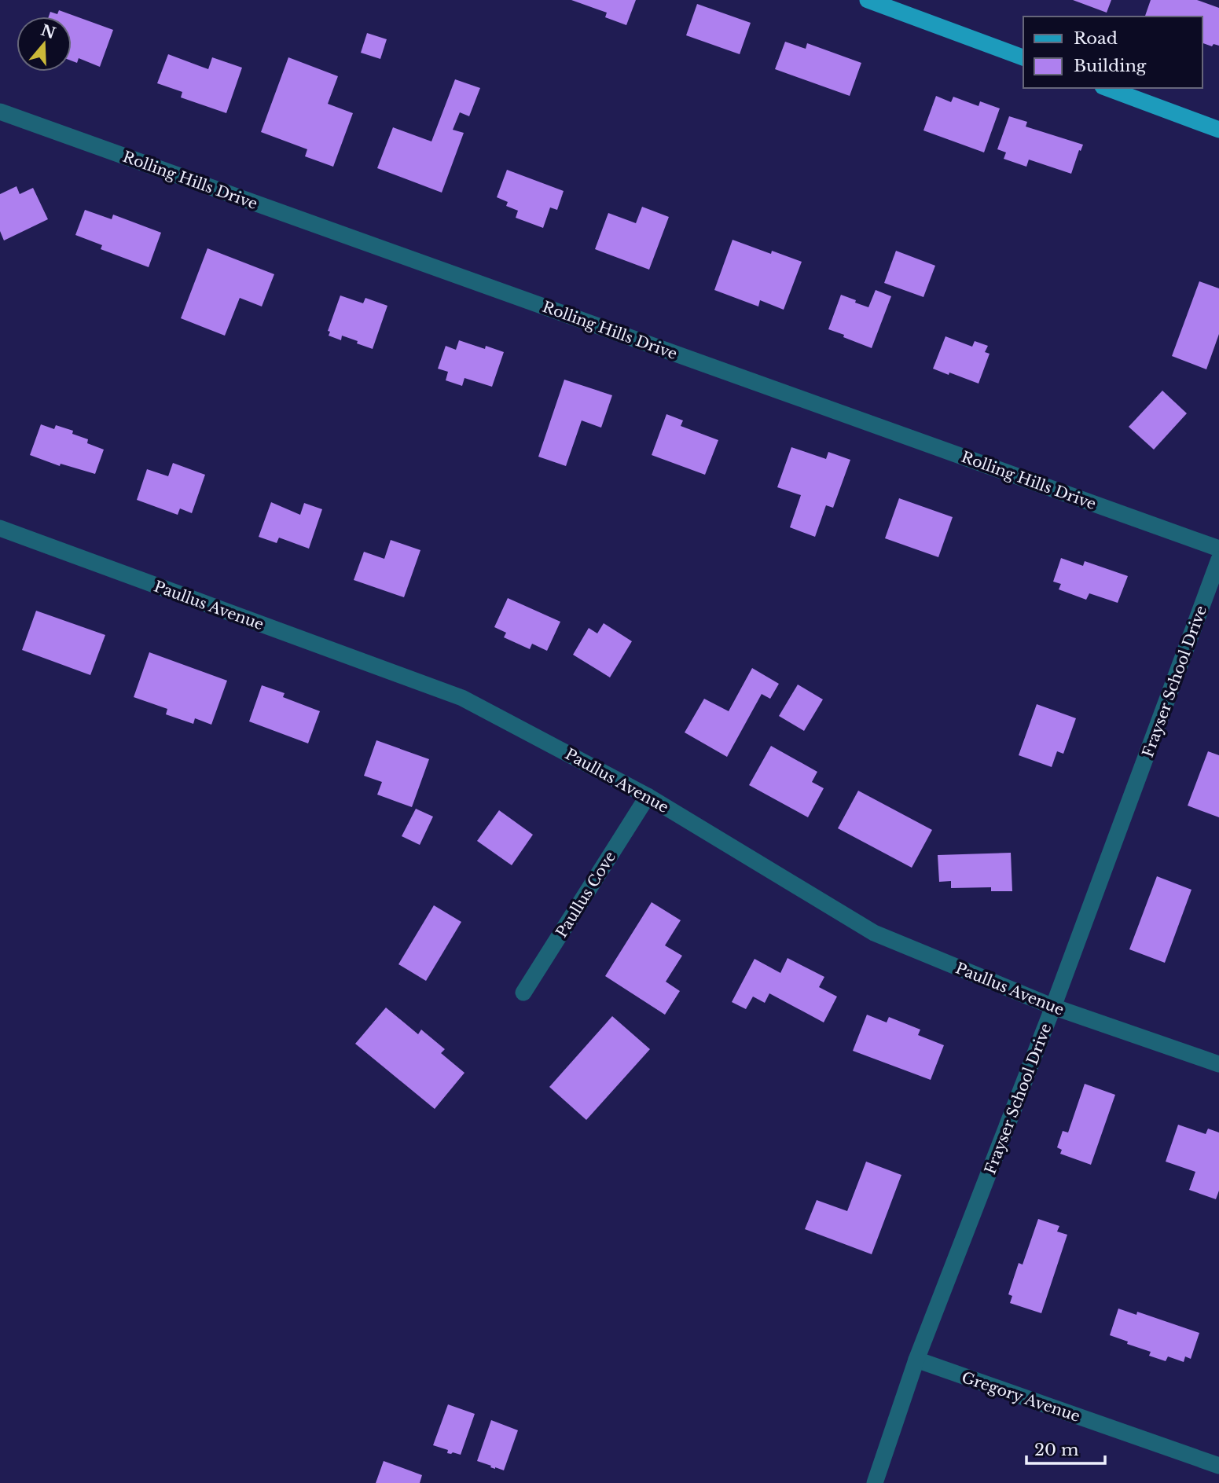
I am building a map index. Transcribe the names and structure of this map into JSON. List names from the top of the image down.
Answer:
{
  "streets": {
    "street": [
      "Rolling Hills Drive",
      "Paullus Avenue",
      "Frayser School Drive",
      "Paullus Cove",
      "Gregory Avenue"
    ]
  },
  "crossings": [
    ["Paullus Avenue", "Frayser School Drive"],
    ["Paullus Avenue", "Paullus Cove"],
    ["Frayser School Drive", "Gregory Avenue"]
  ],
  "legend": ["Road", "Building"],
  "scale_bar": "20 m",
  "north": "top"
}
